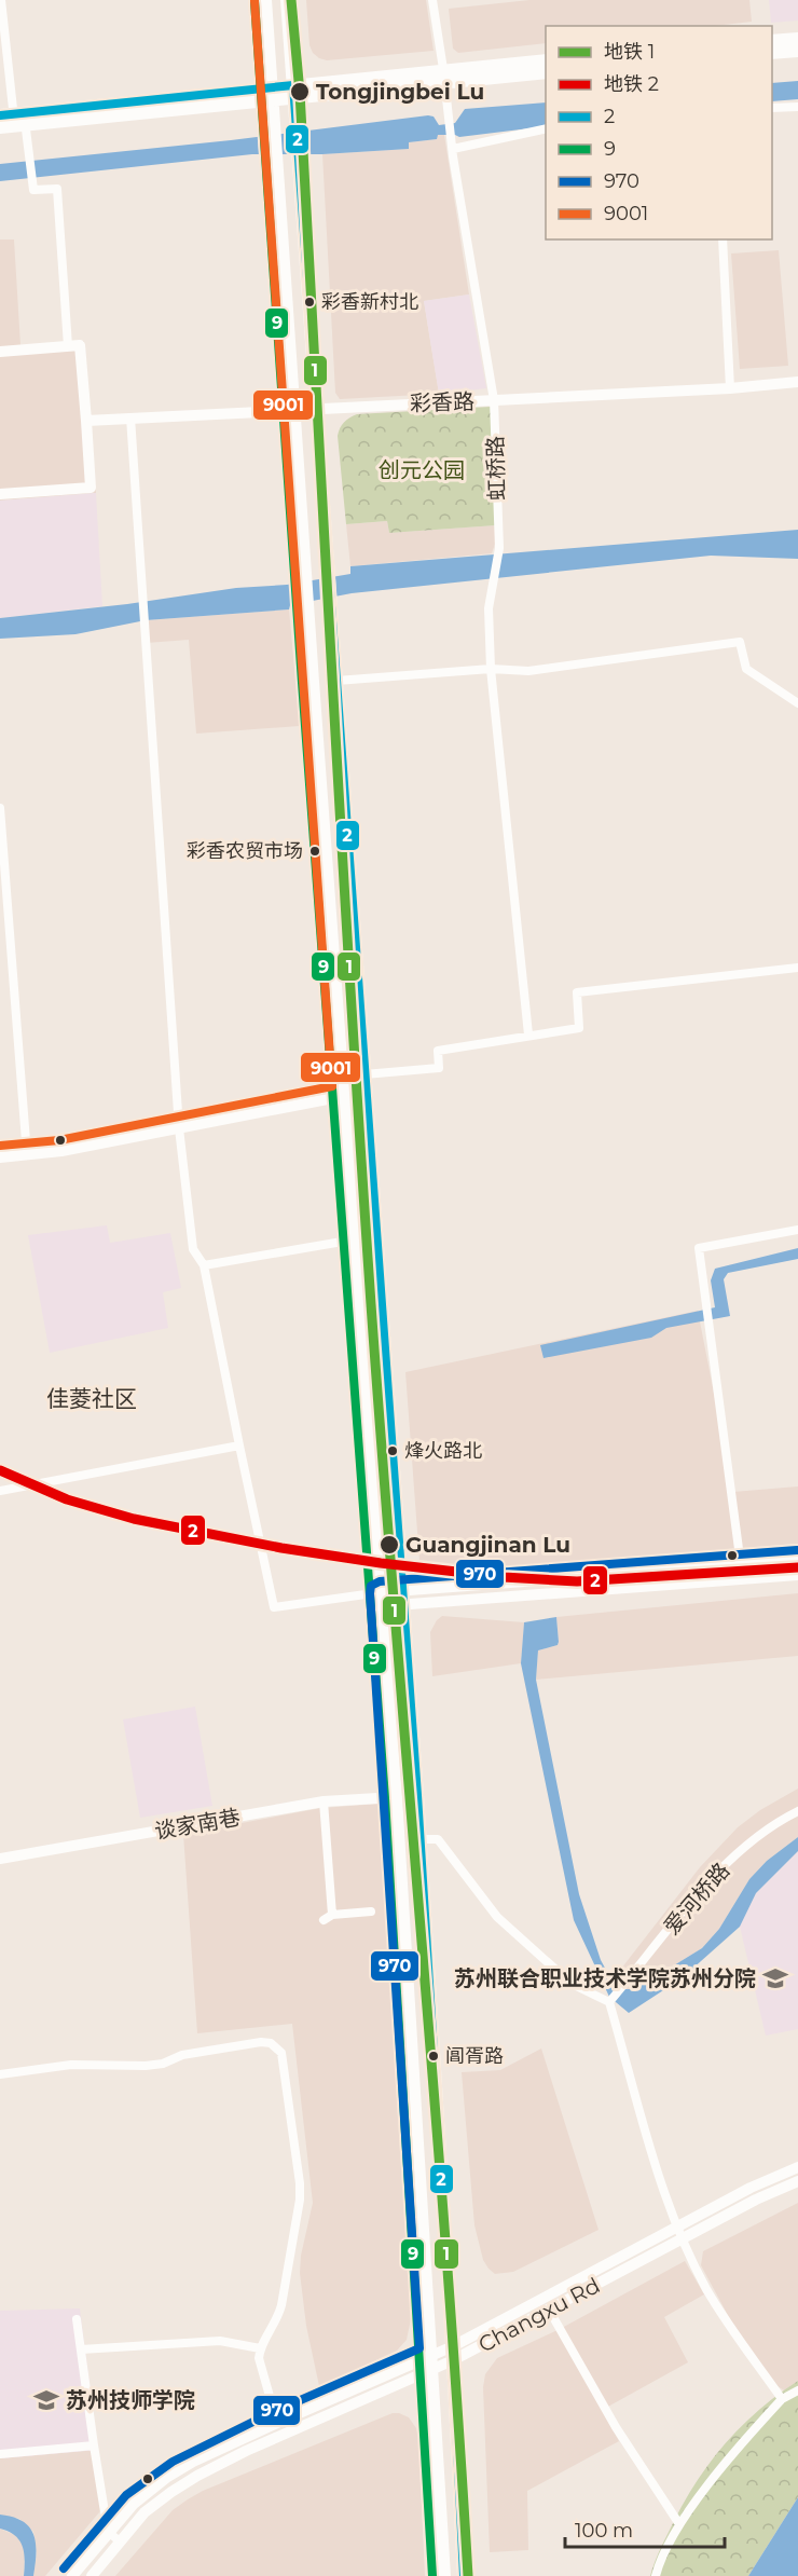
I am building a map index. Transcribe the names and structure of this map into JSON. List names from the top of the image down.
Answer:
{
  "streets": {
    "main road": ["彩香路", "谈家南巷", "Changxu Rd"],
    "street": ["虹桥路", "爱河桥路"]
  },
  "crossings": [
    ["彩香路", "虹桥路"]
  ],
  "districts": ["佳菱社区"],
  "parks": ["创元公园"],
  "places": {
    "other": [
      "Tongjingbei Lu",
      "彩香新村北",
      "彩香农贸市场",
      "烽火路北",
      "Guangjinan Lu",
      "阊胥路"
    ],
    "school or university": ["苏州联合职业技术学院苏州分院", "苏州技师学院"]
  },
  "lines": [
    "metro line 1",
    "transit line 9",
    "transit line 9001",
    "transit line 2",
    "metro line 2",
    "transit line 970"
  ],
  "legend": [
    "地铁 1",
    "地铁 2",
    "2",
    "9",
    "970",
    "9001"
  ],
  "scale_bar": "100 m"
}
